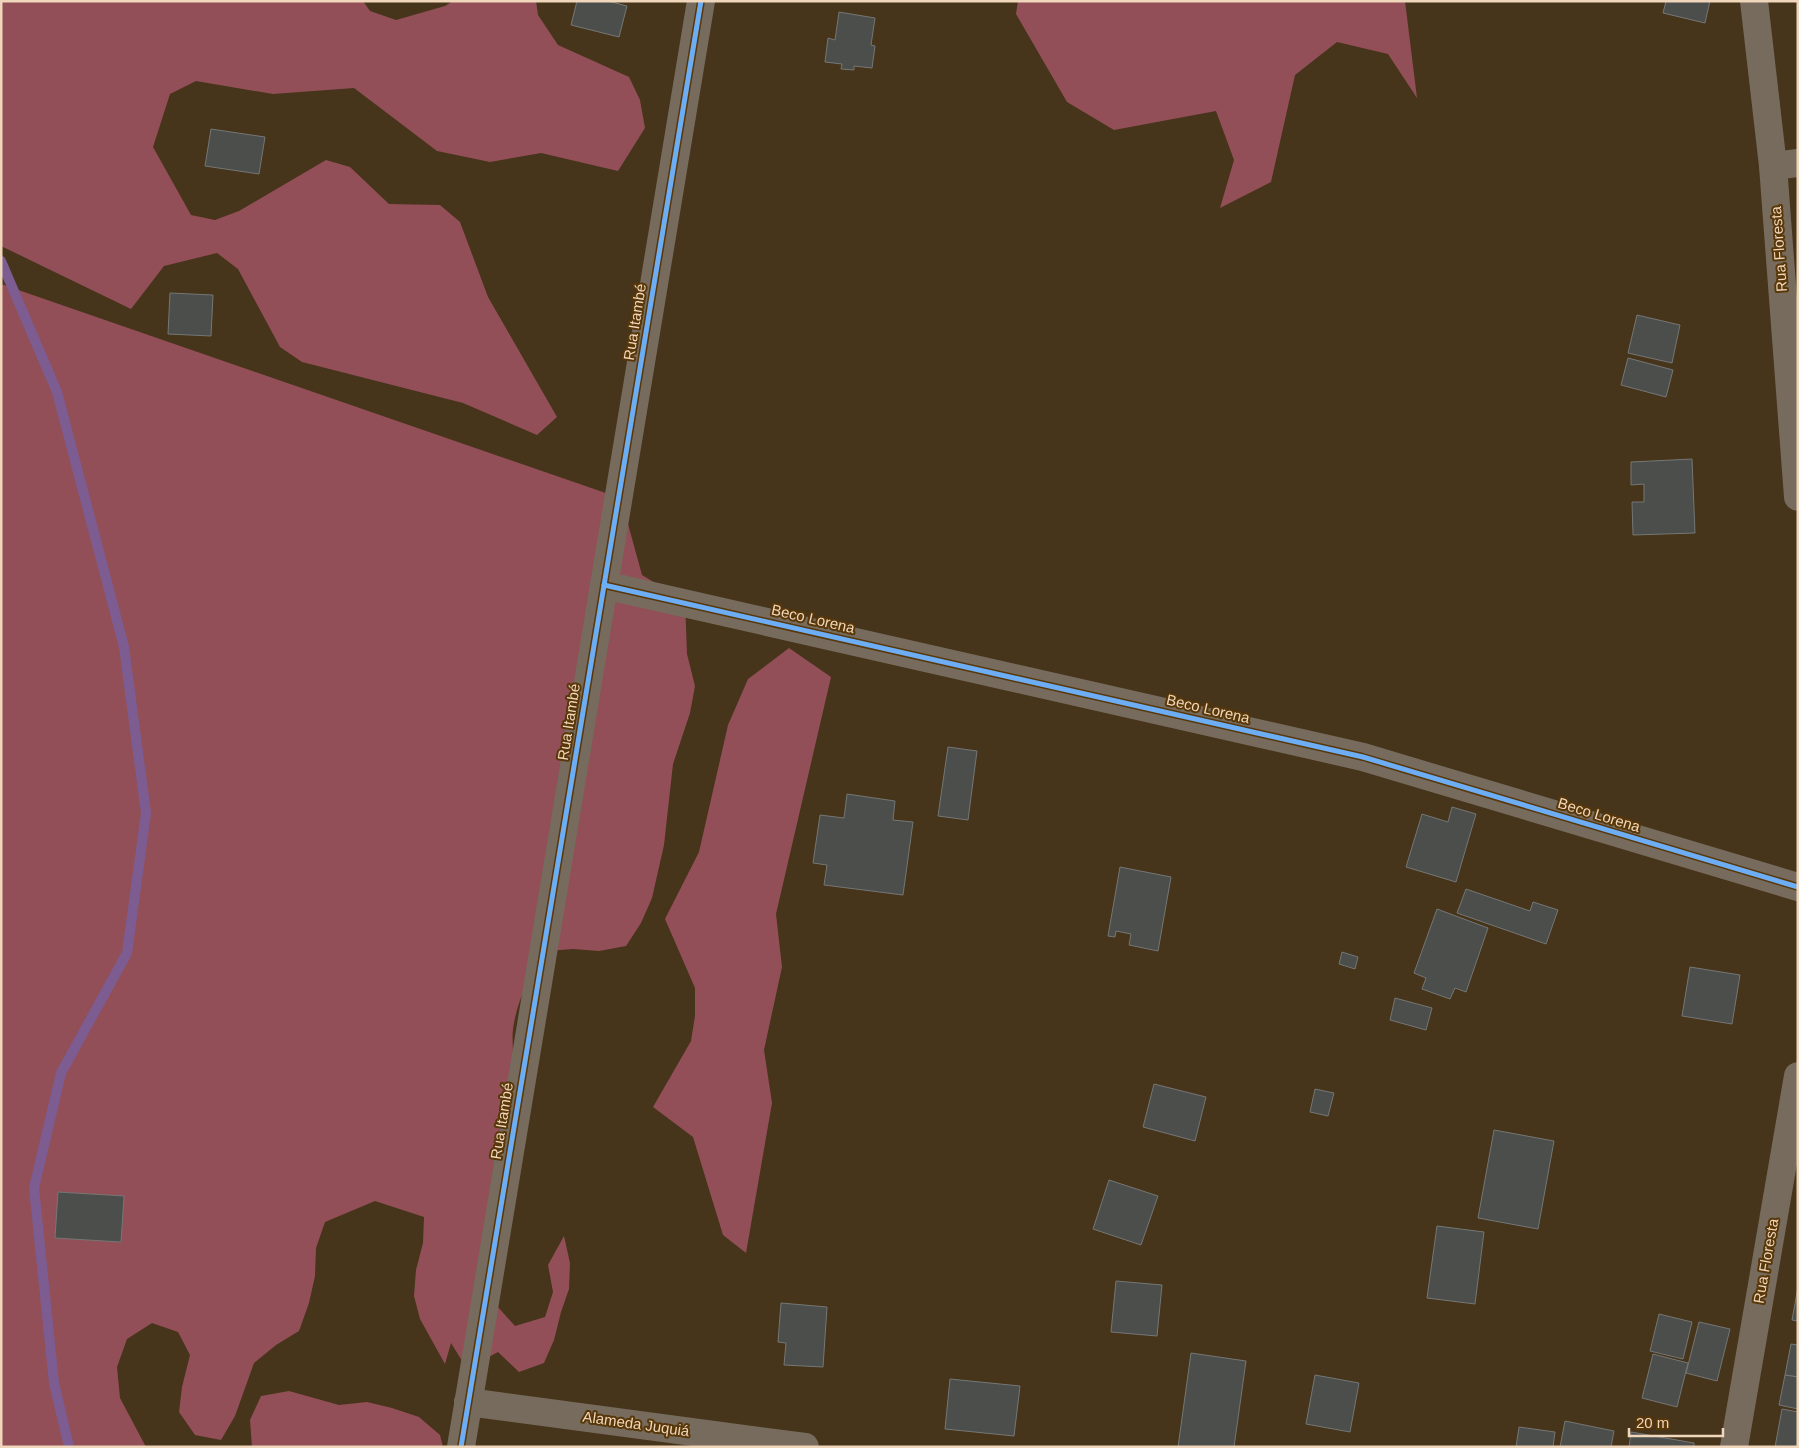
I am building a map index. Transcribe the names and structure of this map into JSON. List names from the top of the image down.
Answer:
{
  "streets": {
    "street": [
      "Rua Floresta",
      "Rua Itambé",
      "Beco Lorena",
      "Alameda Juquiá"
    ]
  },
  "crossings": [
    ["Rua Itambé", "Beco Lorena"],
    ["Rua Itambé", "Alameda Juquiá"]
  ],
  "scale_bar": "20 m"
}
